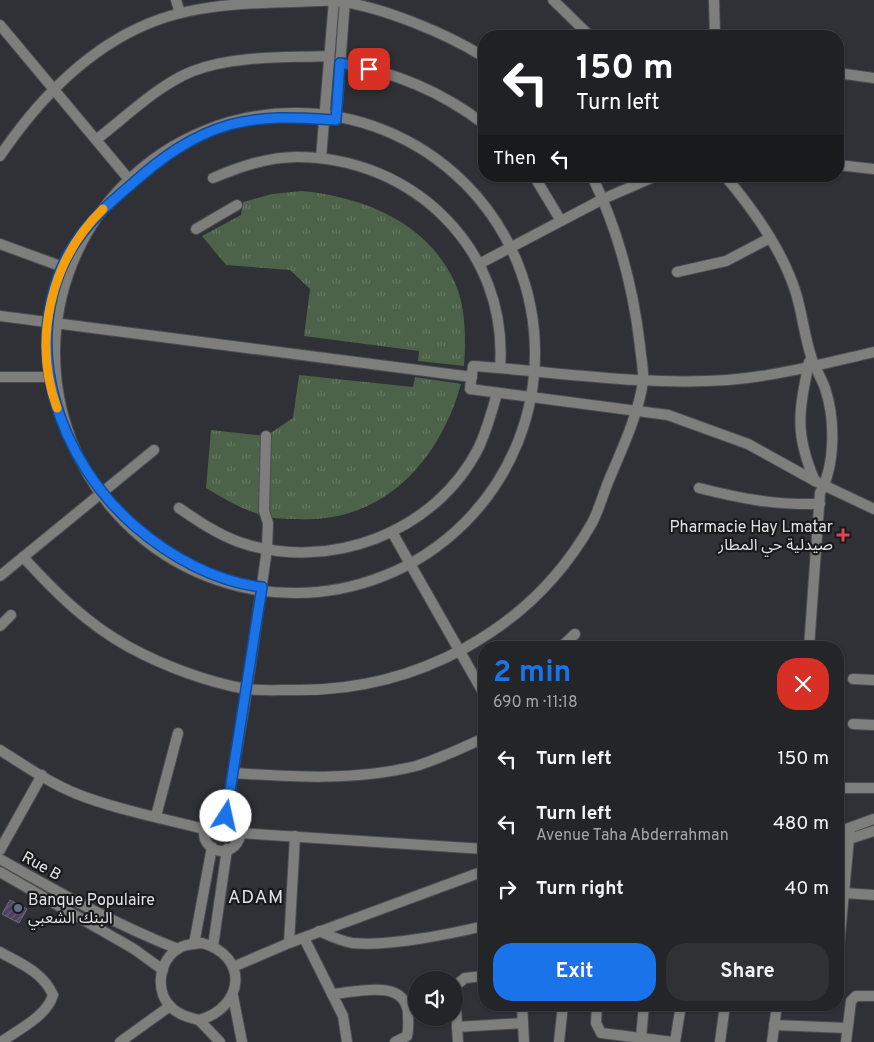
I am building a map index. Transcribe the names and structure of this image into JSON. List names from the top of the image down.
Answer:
{
  "streets": {
    "street": ["Rue B"]
  },
  "districts": ["ADAM"],
  "places": {
    "health": ["Pharmacie Hay Lmatar صيدلية حي المطار"],
    "other": ["Banque Populaire البنك الشعبي"]
  },
  "page": {
    "turn": ["150 m", "Turn left"],
    "then": "Then",
    "heading": ["2 min", "690 m · 11:18"],
    "list": [
      {
        "name": "Turn left",
        "value": "150 m"
      },
      {
        "name": "Turn left",
        "note": "Avenue Taha Abderrahman",
        "value": "480 m"
      },
      {
        "name": "Turn right",
        "value": "40 m"
      }
    ],
    "buttons": ["Exit", "Share"]
  }
}
